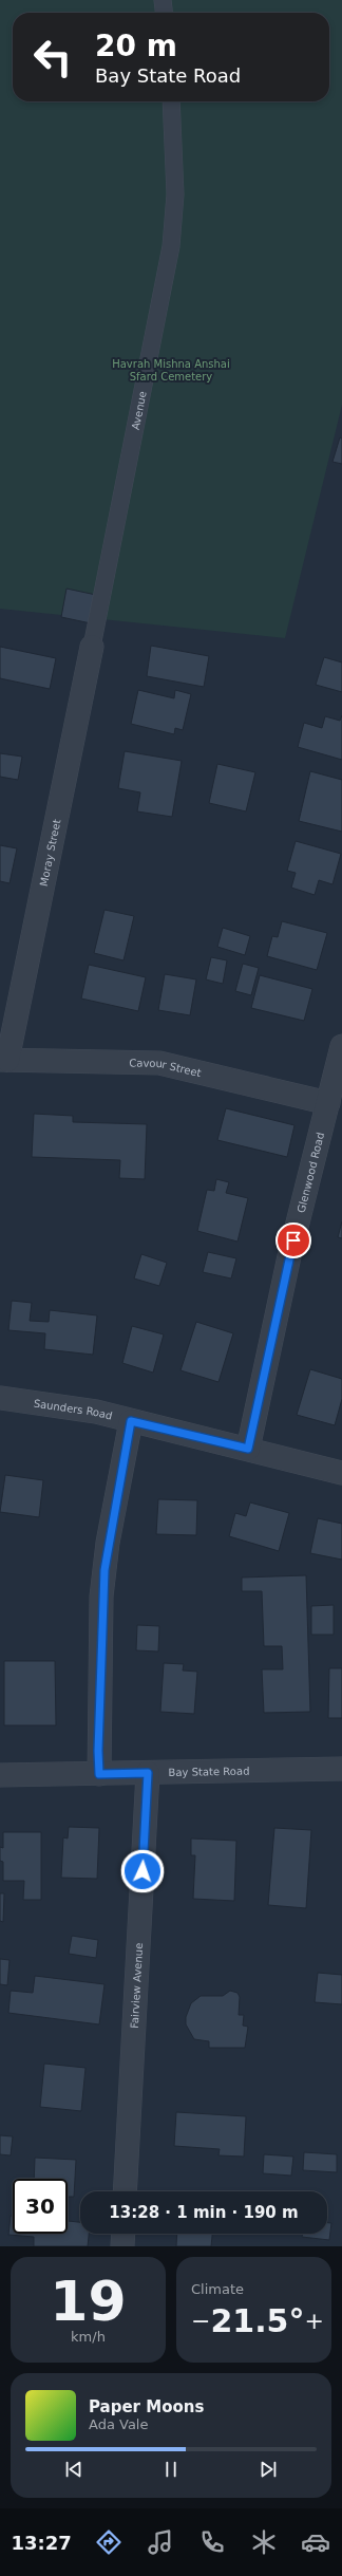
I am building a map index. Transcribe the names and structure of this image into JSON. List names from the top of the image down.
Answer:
{
  "streets": {
    "street": [
      "Moray Street",
      "Cavour Street",
      "Glenwood Road",
      "Saunders Road",
      "Bay State Road",
      "Fairview Avenue"
    ],
    "lane": ["Avenue"]
  },
  "crossings": [
    ["Avenue", "Moray Street"],
    ["Moray Street", "Cavour Street"],
    ["Cavour Street", "Glenwood Road"],
    ["Glenwood Road", "Saunders Road"],
    ["Bay State Road", "Fairview Avenue"]
  ],
  "parks": ["Havrah Mishna Anshai Sfard Cemetery"],
  "page": {
    "turn": ["20 m", "Bay State Road"],
    "limit": "30",
    "trip": "13:28 · 1 min · 190 m",
    "tile": [
      ["19", "km/h"],
      "Climate"
    ],
    "heat": ["−", "21.5°", "+"],
    "song": ["Paper Moons", "Ada Vale"],
    "tabs": "13:27"
  }
}
